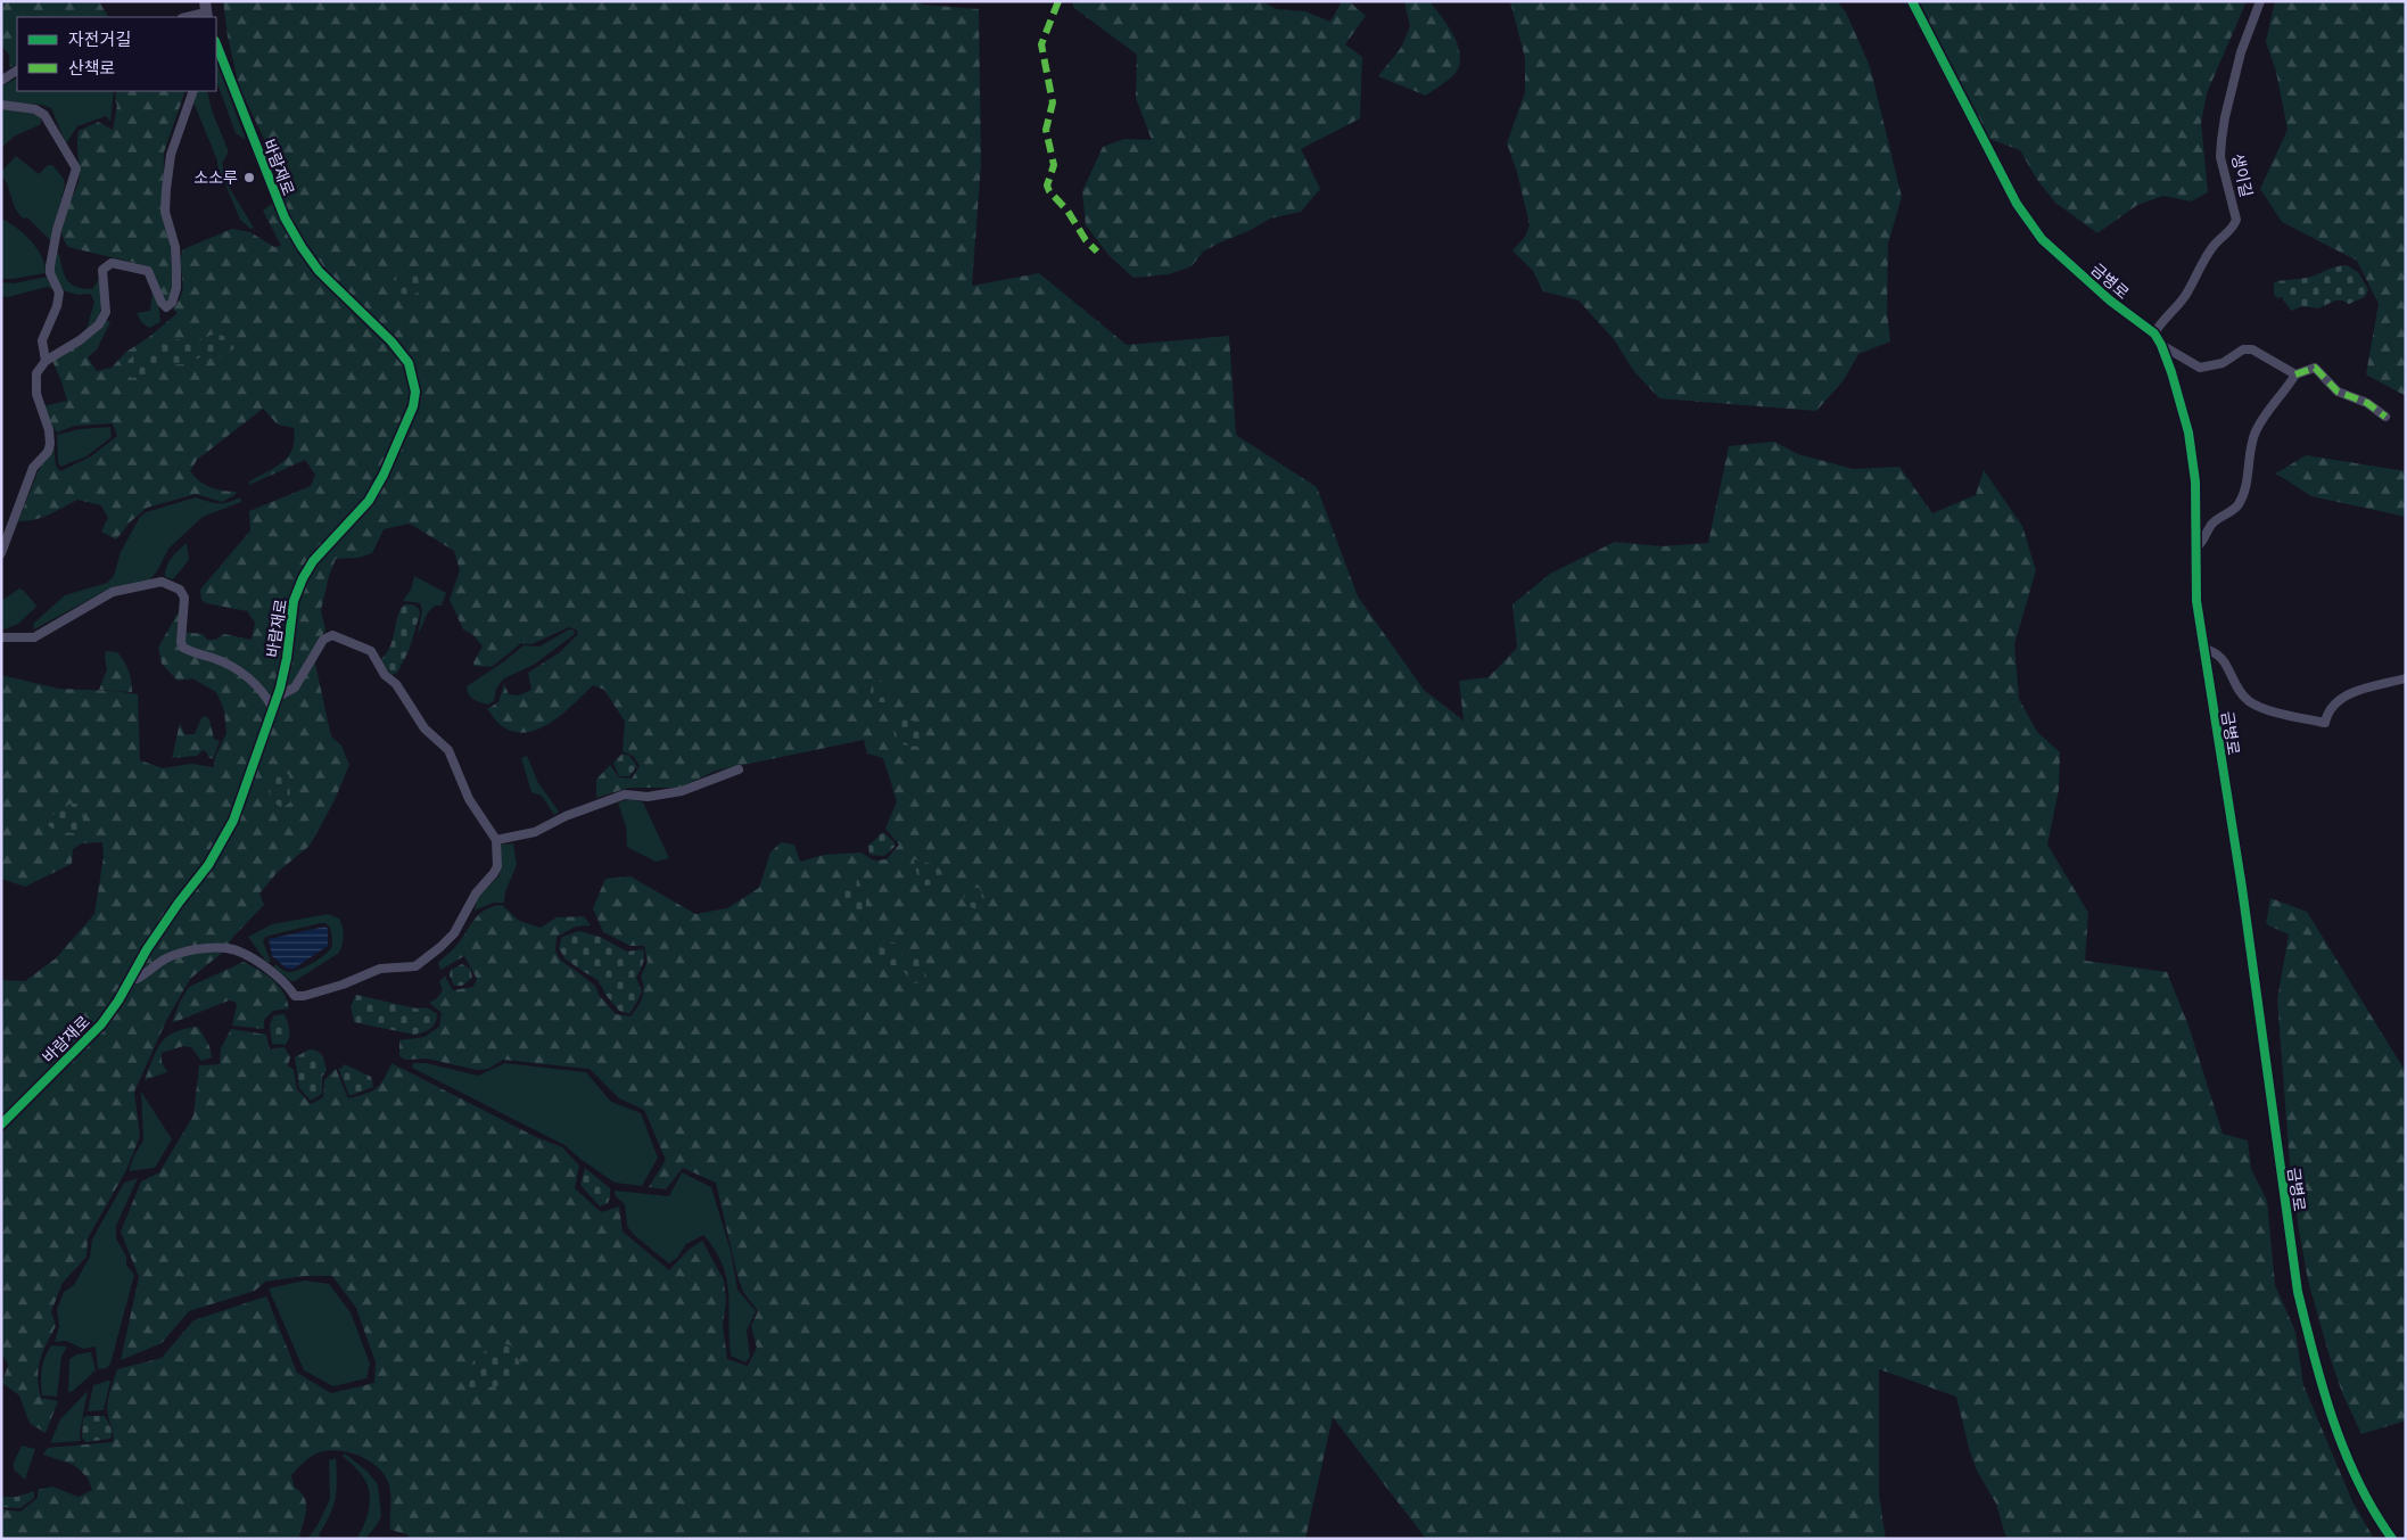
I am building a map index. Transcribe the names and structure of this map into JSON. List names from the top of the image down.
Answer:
{
  "streets": {
    "street": ["바람재로", "생이길", "금병로"]
  },
  "crossings": [
    ["생이길", "금병로"]
  ],
  "places": ["소소루"],
  "legend": ["자전거길", "산책로"]
}
